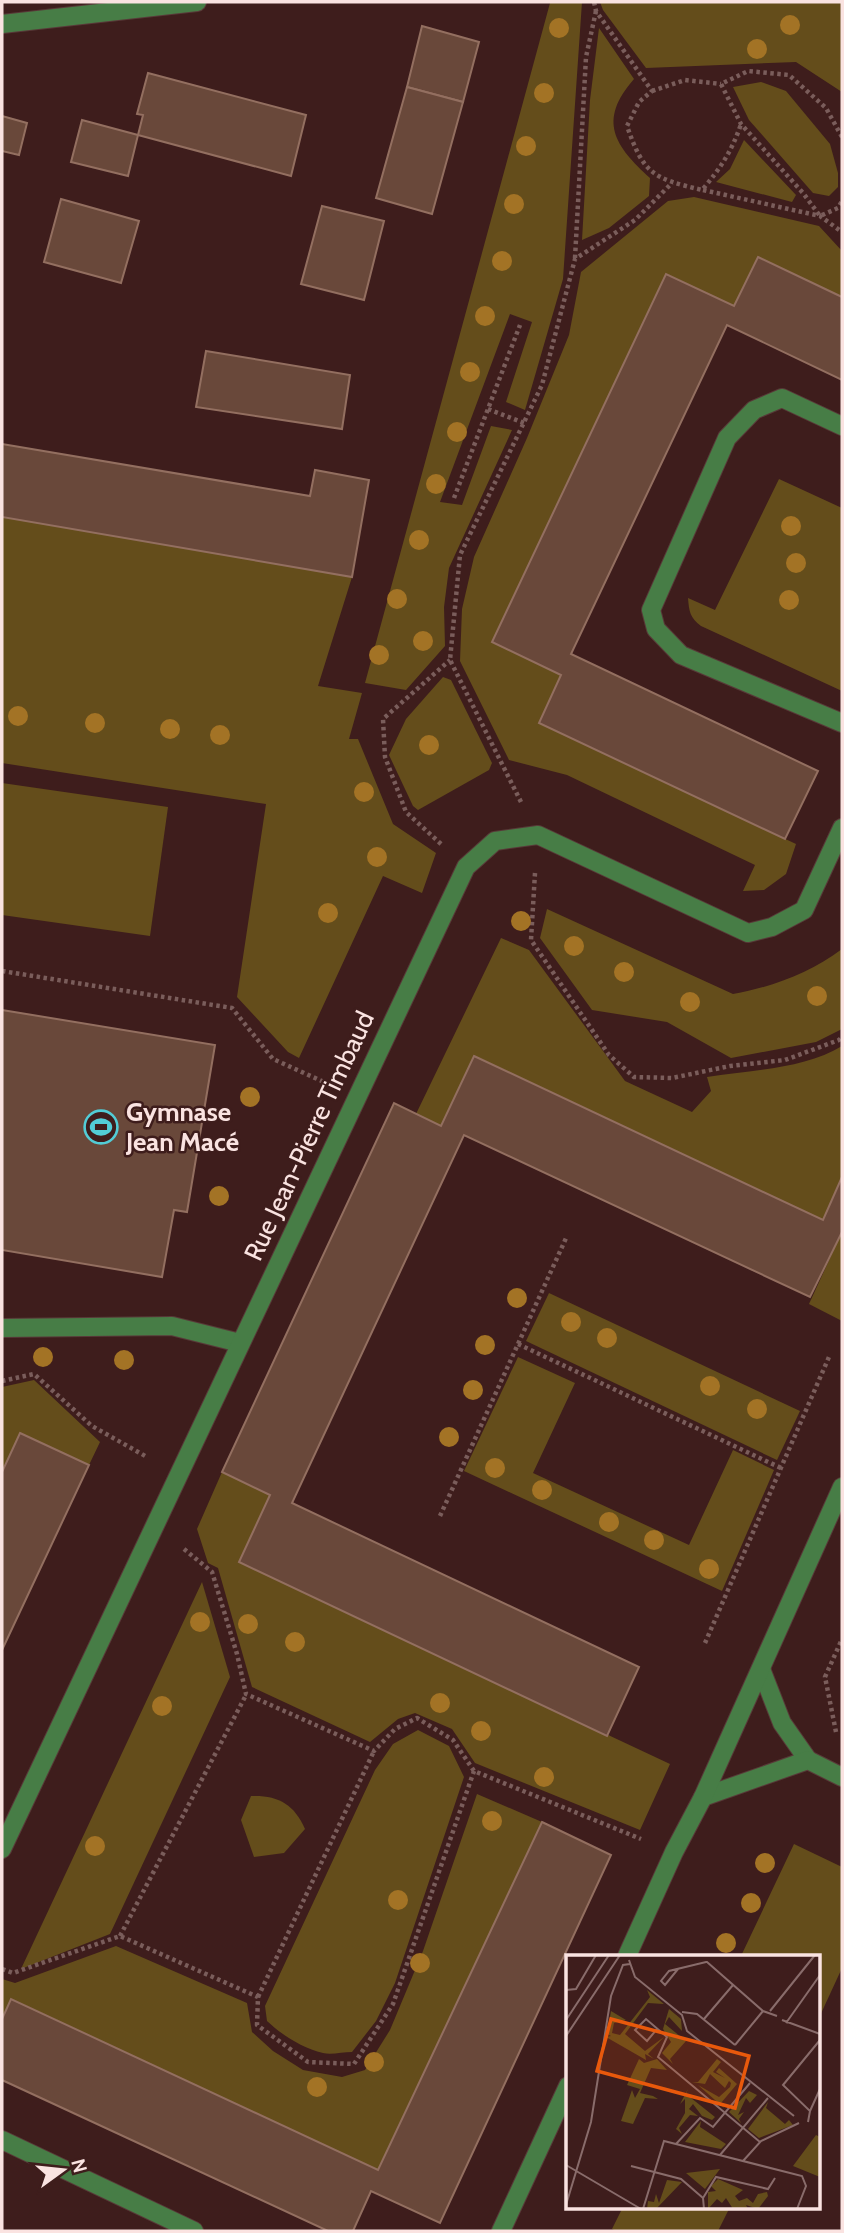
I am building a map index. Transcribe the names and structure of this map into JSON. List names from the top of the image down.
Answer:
{
  "streets": {
    "street": ["Rue Jean-Pierre Timbaud"]
  },
  "places": {
    "sports": ["Gymnase Jean Macé"]
  },
  "north": "right"
}
